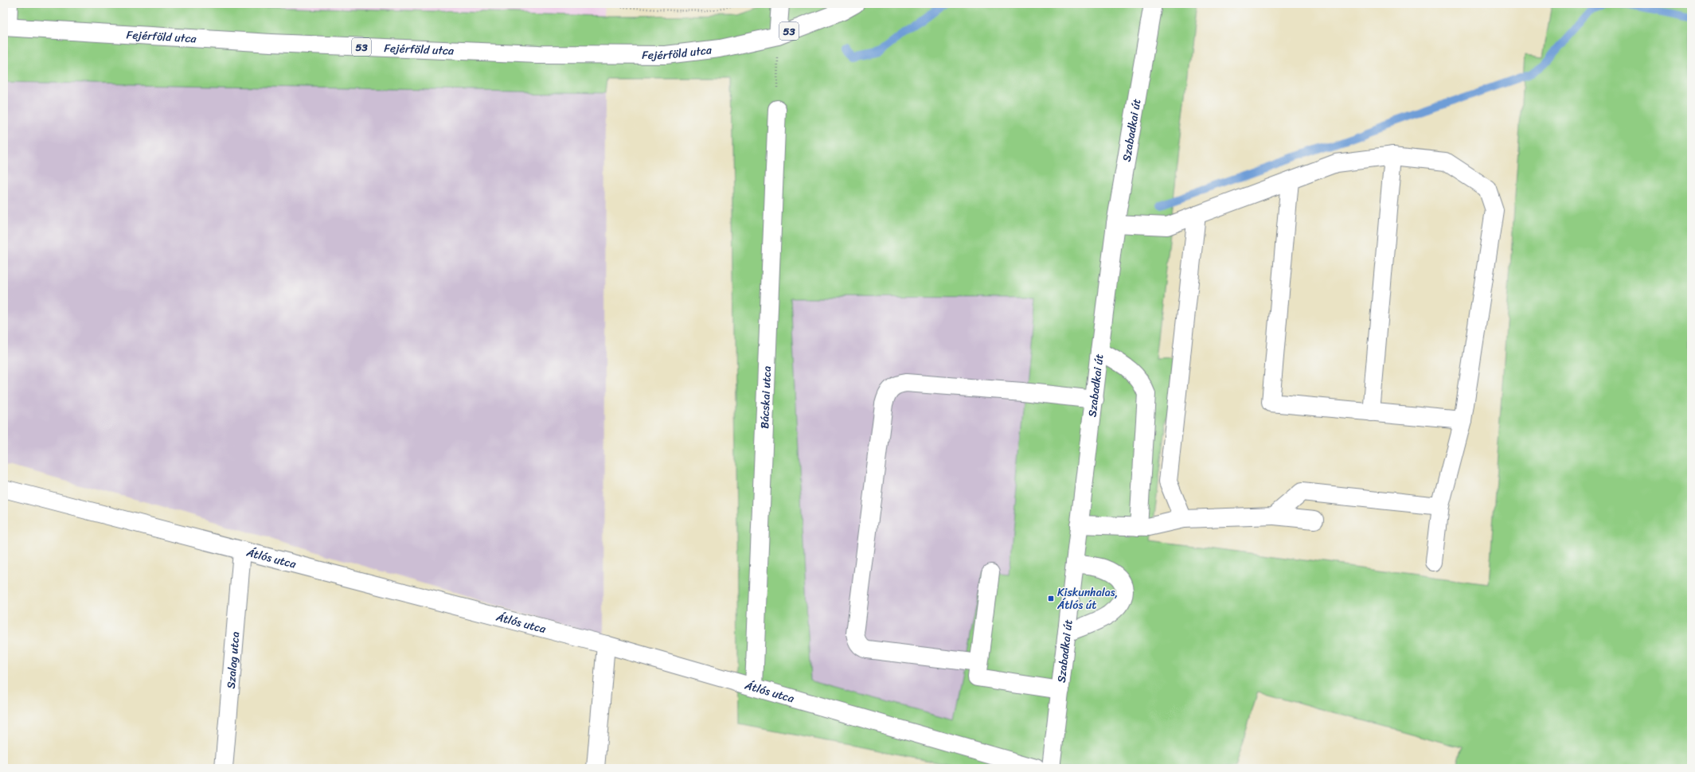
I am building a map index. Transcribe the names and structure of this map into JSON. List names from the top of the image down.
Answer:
{
  "streets": {
    "street": [
      "53",
      "Fejérföld utca",
      "Szabadkai út",
      "Bácskai utca",
      "Átlós utca",
      "Szalag utca"
    ]
  },
  "crossings": [
    ["53", "Fejérföld utca"],
    ["Bácskai utca", "Átlós utca"],
    ["Átlós utca", "Szalag utca"]
  ],
  "places": {
    "transit": ["Kiskunhalas, Átlós út"]
  }
}
